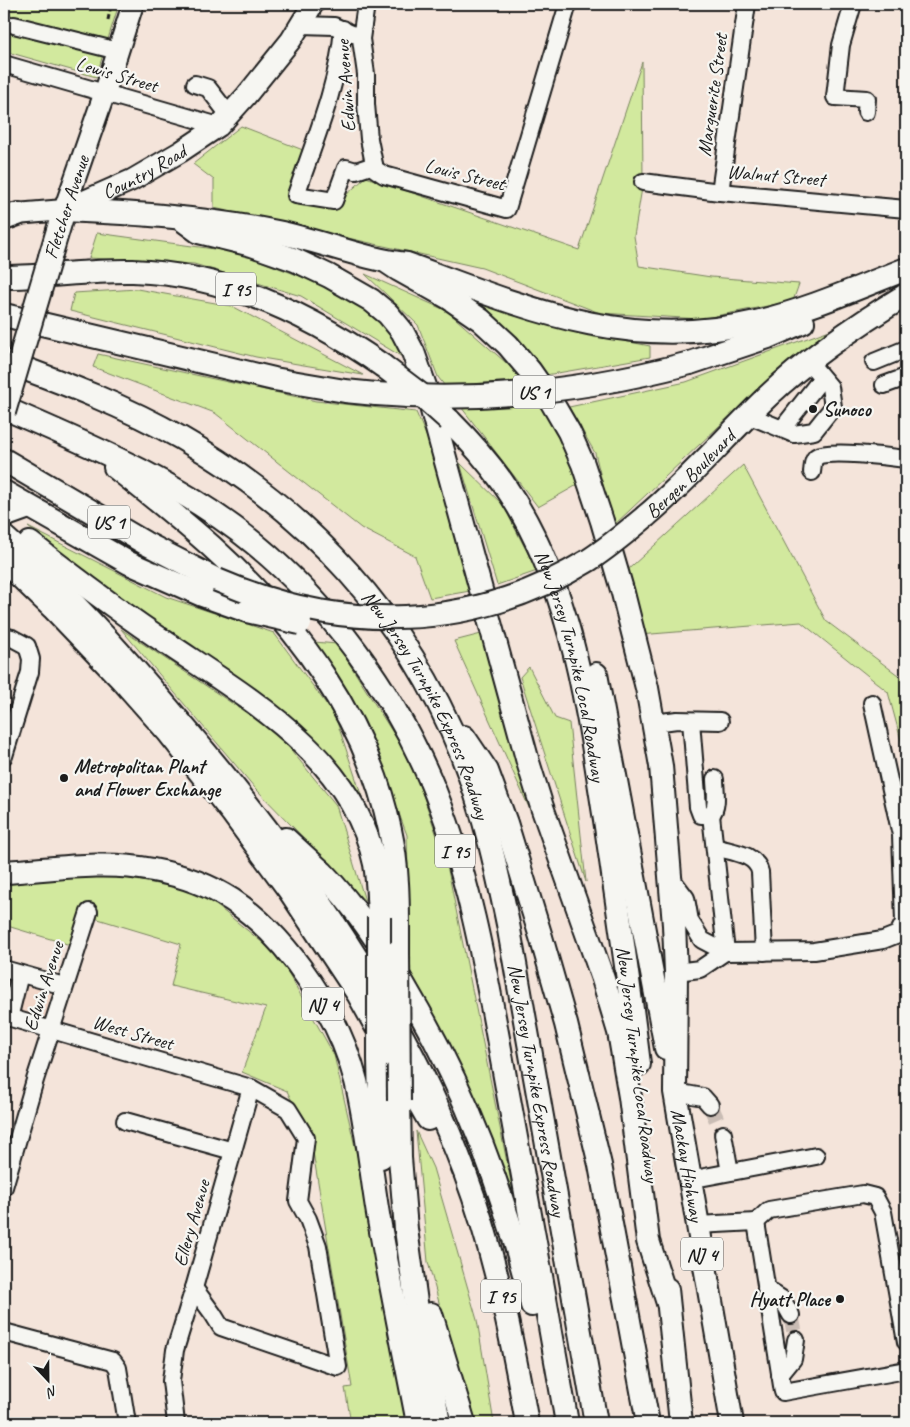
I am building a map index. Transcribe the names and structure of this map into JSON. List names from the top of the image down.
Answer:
{
  "streets": {
    "highway": [
      "Fletcher Avenue",
      "I 95",
      "US 1",
      "Bergen Boulevard",
      "New Jersey Turnpike Local Roadway",
      "New Jersey Turnpike Express Roadway",
      "NJ 4",
      "Mackay Highway"
    ],
    "main road": ["Country Road"],
    "street": [
      "Lewis Street",
      "Edwin Avenue",
      "Marguerite Street",
      "Louis Street",
      "Walnut Street",
      "West Street",
      "Ellery Avenue"
    ]
  },
  "crossings": [
    ["Lewis Street", "Country Road"],
    ["Lewis Street", "Fletcher Avenue"],
    ["Edwin Avenue", "Louis Street"],
    ["Edwin Avenue", "West Street"],
    ["Marguerite Street", "Walnut Street"],
    ["Country Road", "Fletcher Avenue"],
    ["US 1", "Bergen Boulevard"],
    ["West Street", "Ellery Avenue"]
  ],
  "places": ["Sunoco", "Metropolitan Plant and Flower Exchange", "Hyatt Place"],
  "north": "bottom"
}
